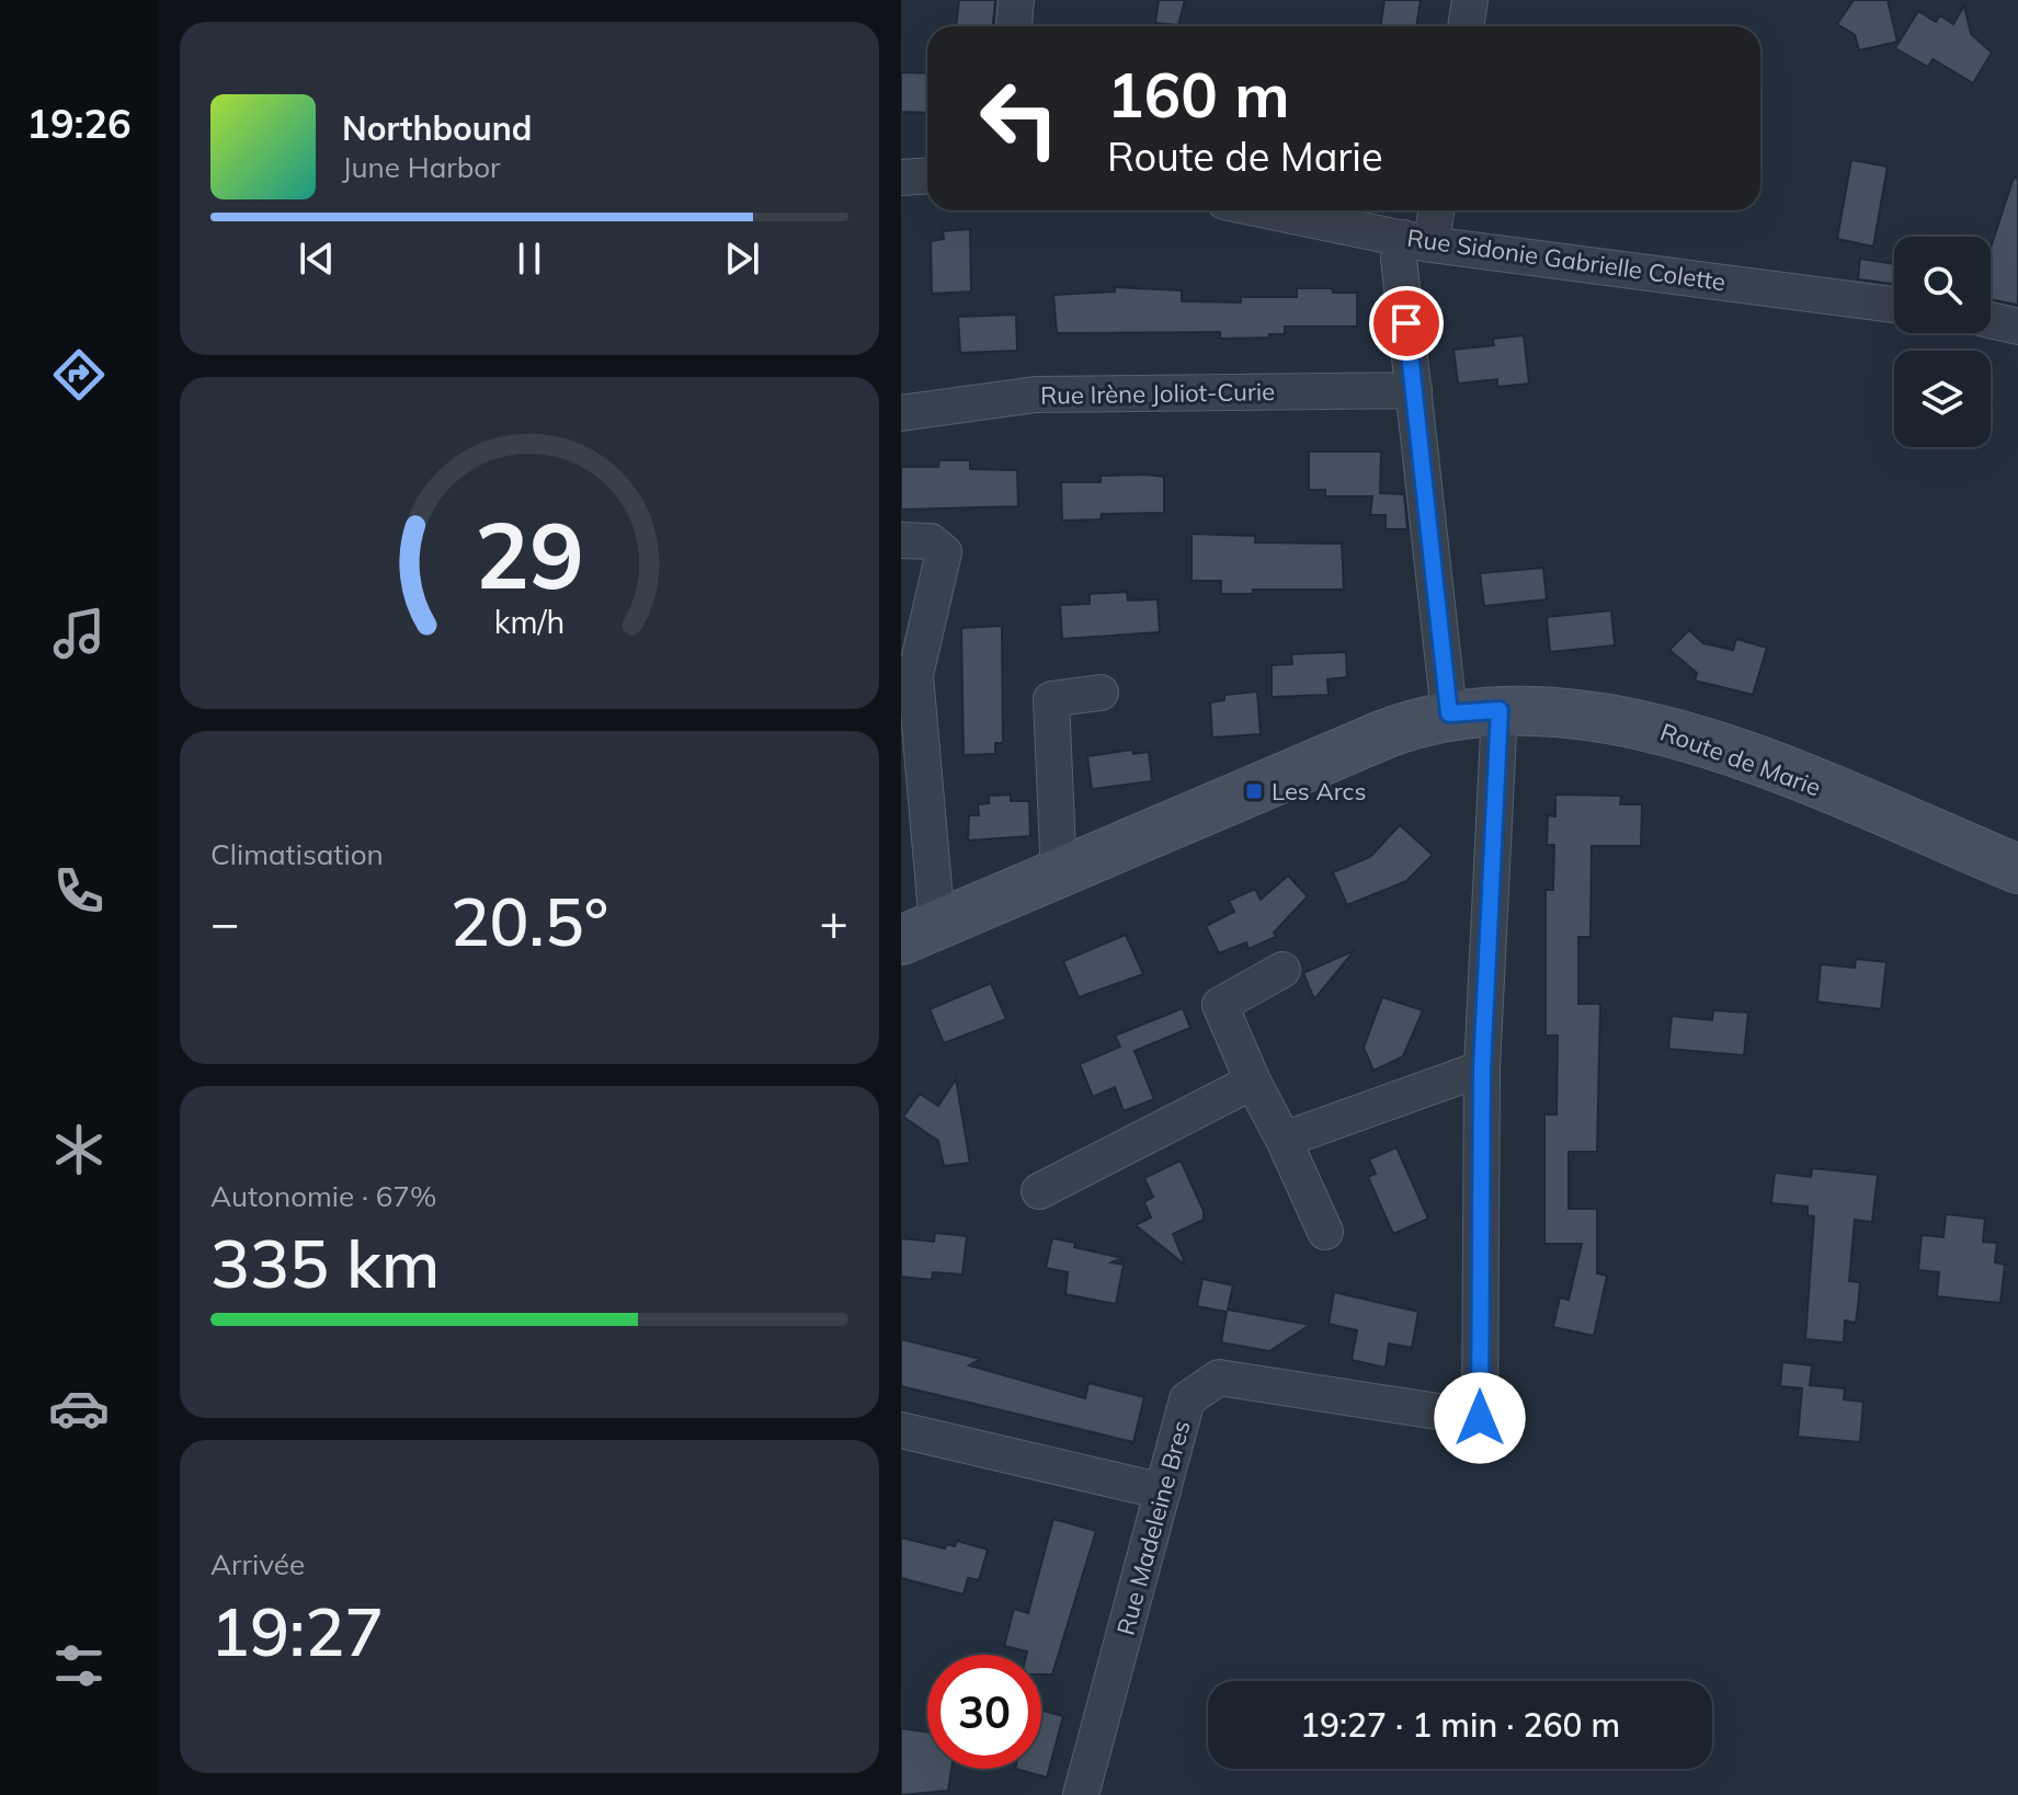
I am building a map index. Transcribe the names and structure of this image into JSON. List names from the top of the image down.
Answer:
{
  "streets": {
    "street": [
      "Rue Sidonie Gabrielle Colette",
      "Rue Irène Joliot-Curie",
      "Route de Marie",
      "Rue Madeleine Bres"
    ]
  },
  "places": {
    "transit": ["Les Arcs"]
  },
  "page": {
    "tabs": "19:26",
    "turn": ["160 m", "Route de Marie"],
    "song": ["Northbound", "June Harbor"],
    "tile": [
      "Climatisation",
      ["Autonomie · 67%", "335 km"],
      ["Arrivée", "19:27"]
    ],
    "heat": ["−", "20.5°", "+"],
    "limit": "30",
    "trip": "19:27 · 1 min · 260 m",
    "gauge": ["29", "km/h"]
  }
}
